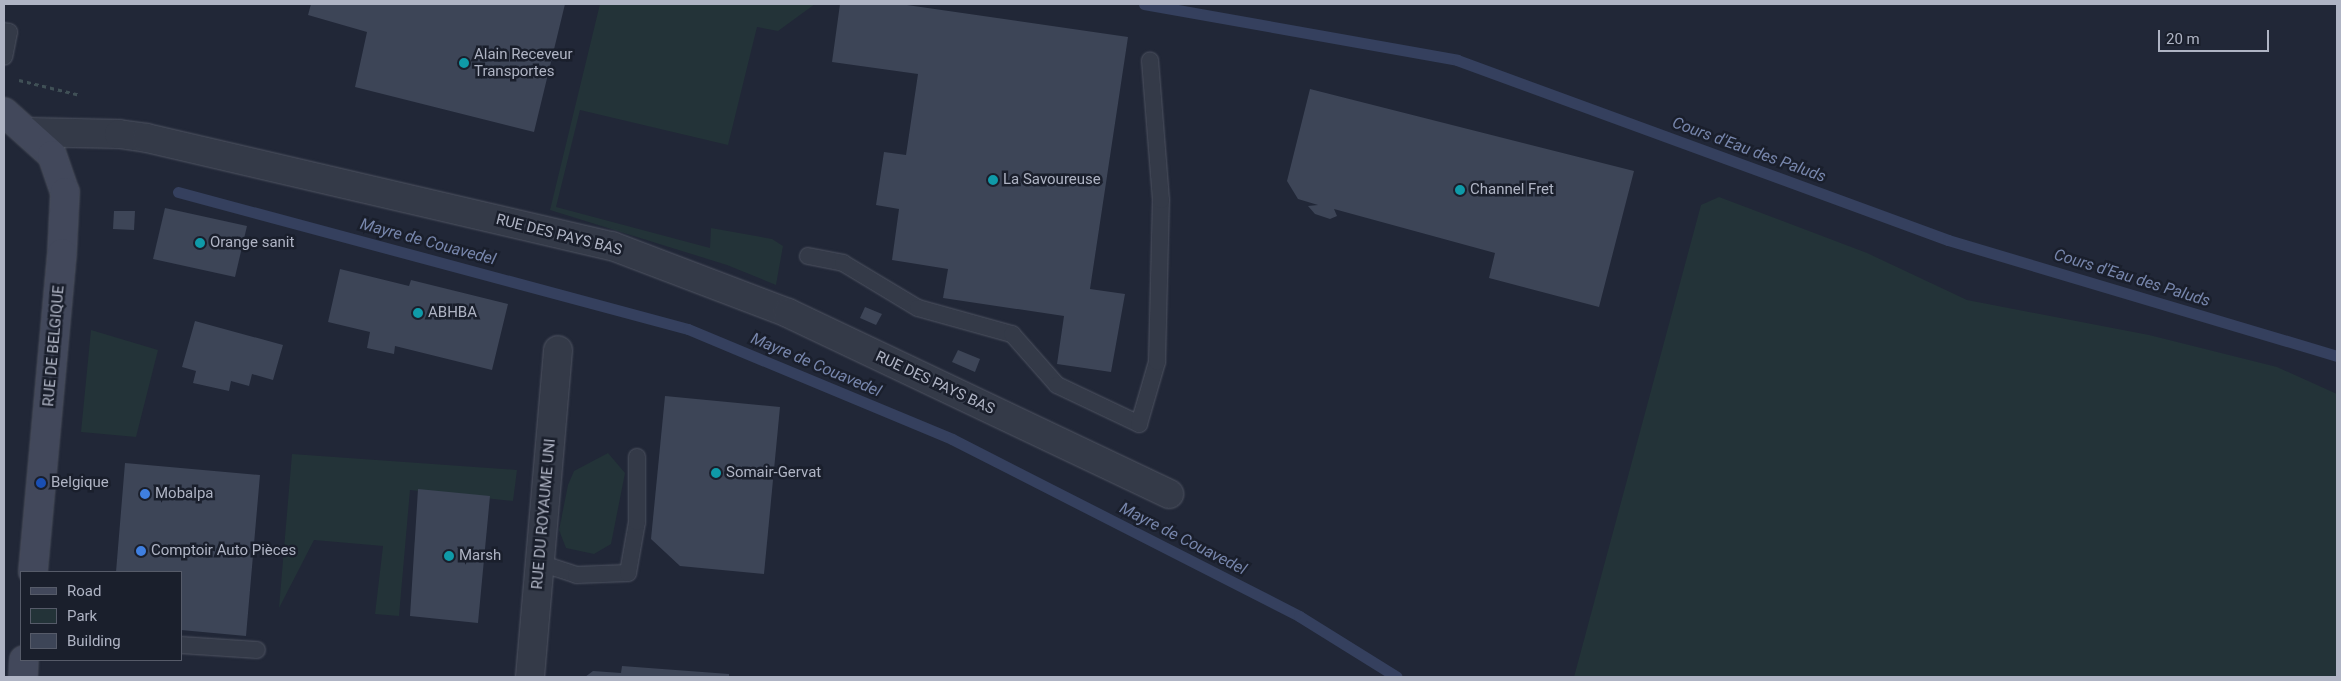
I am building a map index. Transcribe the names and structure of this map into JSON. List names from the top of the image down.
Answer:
{
  "streets": {
    "street": ["RUE DES PAYS BAS", "RUE DE BELGIQUE", "RUE DU ROYAUME UNI"]
  },
  "crossings": [
    ["RUE DES PAYS BAS", "RUE DE BELGIQUE"]
  ],
  "water": ["Cours d'Eau des Paluds", "Mayre de Couavedel"],
  "places": [
    "Alain Receveur Transportes",
    "La Savoureuse",
    "Channel Fret",
    "Orange sanit",
    "ABHBA",
    "Somair-Gervat",
    "Belgique",
    "Mobalpa",
    "Comptoir Auto Pièces",
    "Marsh"
  ],
  "legend": ["Road", "Park", "Building"],
  "scale_bar": "20 m"
}
